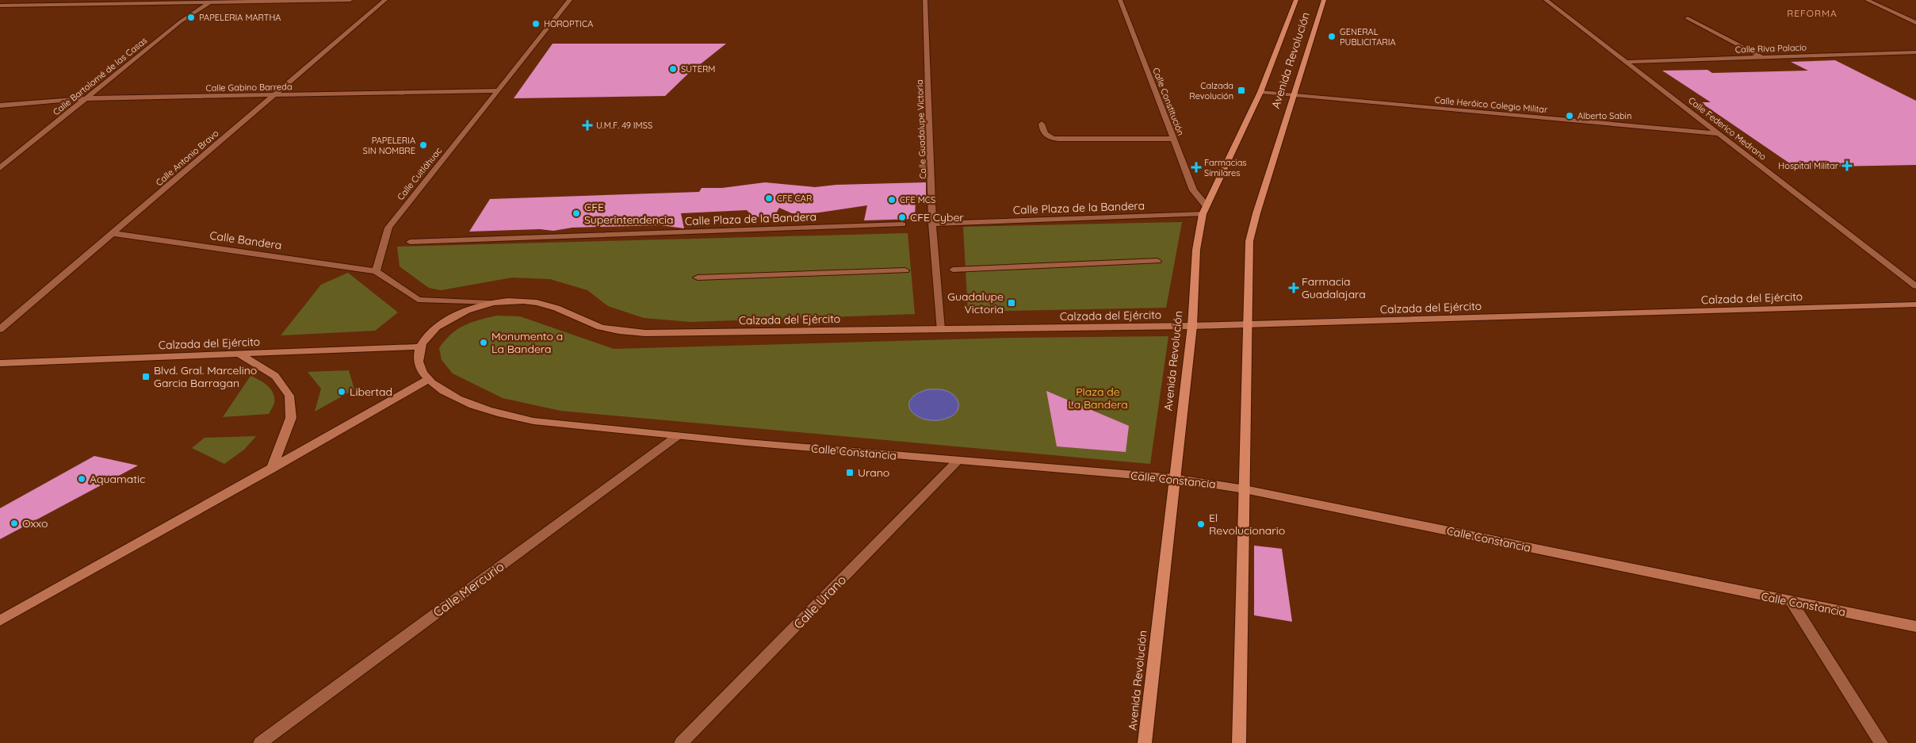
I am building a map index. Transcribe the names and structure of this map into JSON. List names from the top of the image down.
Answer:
{
  "streets": {
    "main road": ["Avenida Revolución", "Calzada del Ejército", "Calle Constancia"],
    "street": [
      "Calle Riva Palacio",
      "Calle Bartolomé de las Casas",
      "Calle Gabino Barreda",
      "Calle Constitución",
      "Calle Heróico Colegio Militar",
      "Calle Federico Medrano",
      "Calle Guadalupe Victoria",
      "Calle Antonio Bravo",
      "Calle Cuitláhuac",
      "Calle Plaza de la Bandera",
      "Calle Bandera",
      "Calle Mercurio",
      "Calle Urano"
    ]
  },
  "crossings": [
    ["Calle Riva Palacio", "Calle Federico Medrano"],
    ["Avenida Revolución", "Calle Constitución"],
    ["Avenida Revolución", "Calle Heróico Colegio Militar"],
    ["Avenida Revolución", "Calle Plaza de la Bandera"],
    ["Avenida Revolución", "Calzada del Ejército"],
    ["Avenida Revolución", "Calle Constancia"],
    ["Calle Bartolomé de las Casas", "Calle Gabino Barreda"],
    ["Calle Gabino Barreda", "Calle Antonio Bravo"],
    ["Calle Gabino Barreda", "Calle Cuitláhuac"],
    ["Calle Constitución", "Calle Plaza de la Bandera"],
    ["Calle Heróico Colegio Militar", "Calle Federico Medrano"],
    ["Calle Guadalupe Victoria", "Calle Plaza de la Bandera"],
    ["Calle Guadalupe Victoria", "Calzada del Ejército"],
    ["Calle Antonio Bravo", "Calle Bandera"],
    ["Calle Cuitláhuac", "Calle Bandera"],
    ["Calle Constancia", "Calle Mercurio"],
    ["Calle Constancia", "Calle Urano"]
  ],
  "districts": ["REFORMA"],
  "parks": ["Plaza de La Bandera"],
  "places": {
    "other": [
      "PAPELERIA MARTHA",
      "HOROPTICA",
      "GENERAL PUBLICITARIA",
      "SUTERM",
      "Alberto Sabin",
      "PAPELERIA SIN NOMBRE",
      "CFE CAR",
      "CFE MCS",
      "CFE Superintendencia",
      "CFE Cyber",
      "Monumento a La Bandera",
      "Libertad",
      "Aquamatic",
      "Oxxo",
      "El Revolucionario"
    ],
    "transit": [
      "Calzada Revolución",
      "Guadalupe Victoria",
      "Blvd. Gral. Marcelino Garcia Barragan",
      "Urano"
    ],
    "health": [
      "U.M.F. 49 IMSS",
      "Hospital Militar",
      "Farmacias Similares",
      "Farmacia Guadalajara"
    ]
  }
}
